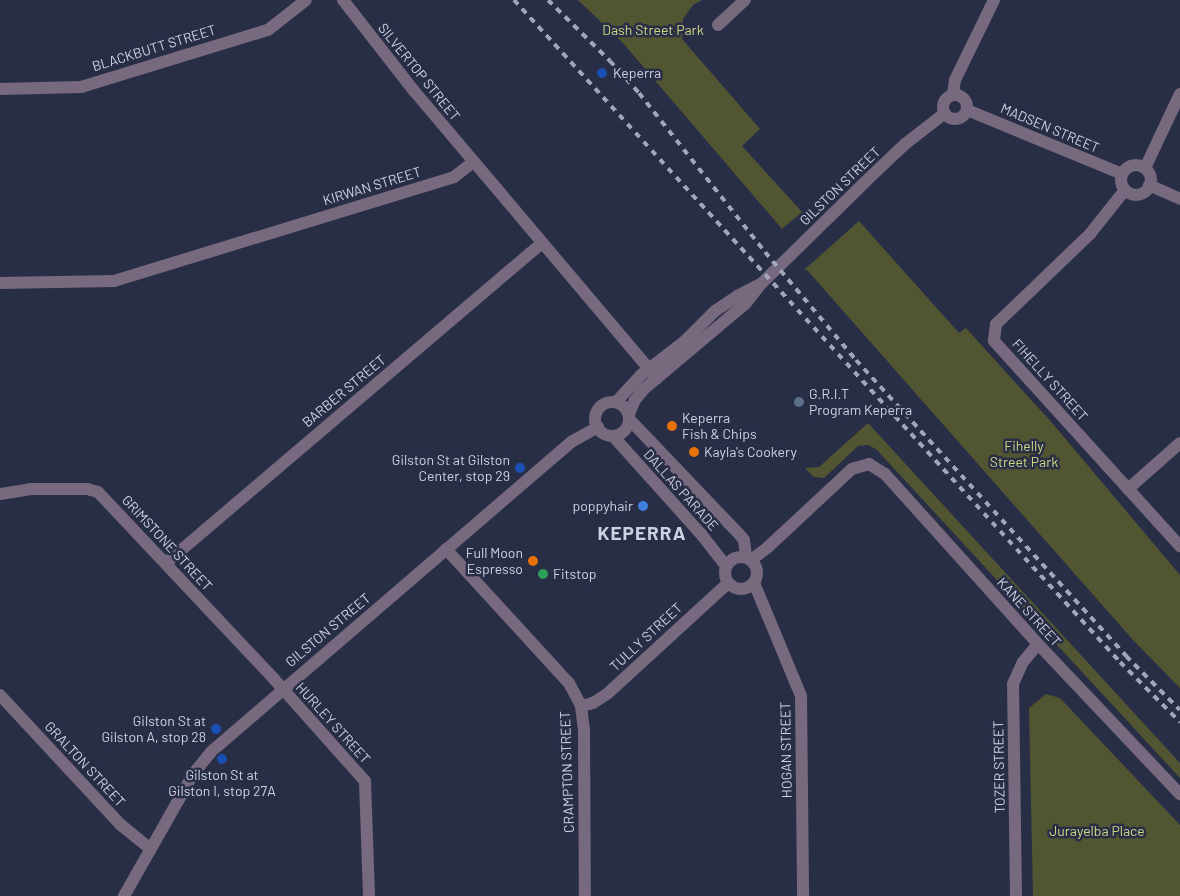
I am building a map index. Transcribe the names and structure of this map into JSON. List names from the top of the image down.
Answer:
{
  "streets": {
    "street": [
      "BLACKBUTT STREET",
      "SILVERTOP STREET",
      "MADSEN STREET",
      "KIRWAN STREET",
      "GILSTON STREET",
      "FIHELLY STREET",
      "BARBER STREET",
      "DALLAS PARADE",
      "GRIMSTONE STREET",
      "KANE STREET",
      "TULLY STREET",
      "HURLEY STREET",
      "HOGAN STREET",
      "GRALTON STREET",
      "TOZER STREET",
      "CRAMPTON STREET"
    ]
  },
  "crossings": [
    ["SILVERTOP STREET", "KIRWAN STREET"],
    ["MADSEN STREET", "GILSTON STREET"],
    ["MADSEN STREET", "FIHELLY STREET"],
    ["GILSTON STREET", "DALLAS PARADE"],
    ["GILSTON STREET", "GRIMSTONE STREET"],
    ["GILSTON STREET", "HURLEY STREET"],
    ["GILSTON STREET", "GRALTON STREET"],
    ["GILSTON STREET", "CRAMPTON STREET"],
    ["BARBER STREET", "GRIMSTONE STREET"],
    ["DALLAS PARADE", "KANE STREET"],
    ["DALLAS PARADE", "TULLY STREET"],
    ["DALLAS PARADE", "HOGAN STREET"],
    ["GRIMSTONE STREET", "HURLEY STREET"],
    ["KANE STREET", "TULLY STREET"],
    ["KANE STREET", "HOGAN STREET"],
    ["KANE STREET", "TOZER STREET"],
    ["TULLY STREET", "HOGAN STREET"],
    ["TULLY STREET", "CRAMPTON STREET"]
  ],
  "districts": ["KEPERRA"],
  "parks": ["Dash Street Park", "Fihelly Street Park", "Jurayelba Place"],
  "places": [
    "Keperra",
    "G.R.I.T Program Keperra",
    "Keperra Fish & Chips",
    "Kayla's Cookery",
    "Gilston St at Gilston Center, stop 29",
    "poppyhair",
    "Full Moon Espresso",
    "Fitstop",
    "Gilston St at Gilston A, stop 28",
    "Gilston St at Gilston I, stop 27A"
  ]
}
